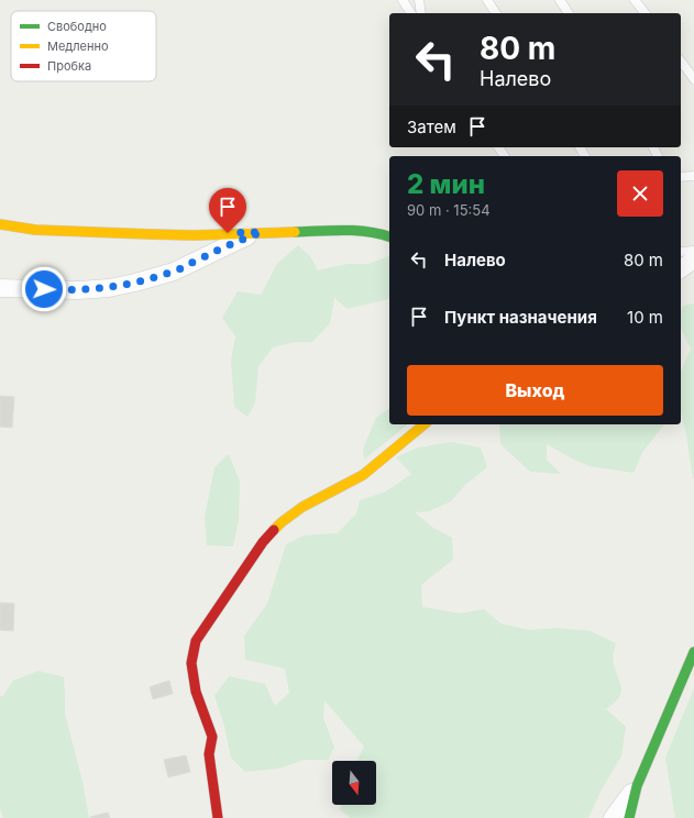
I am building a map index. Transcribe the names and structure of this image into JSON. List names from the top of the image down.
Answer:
{
  "legend": ["Свободно", "Медленно", "Пробка"],
  "north": "bottom",
  "page": {
    "turn": ["80 m", "Налево"],
    "then": "Затем",
    "heading": ["2 мин", "90 m · 15:54"],
    "list": [
      {
        "name": "Налево",
        "value": "80 m"
      },
      {
        "name": "Пункт назначения",
        "value": "10 m"
      }
    ],
    "buttons": "Выход"
  }
}
